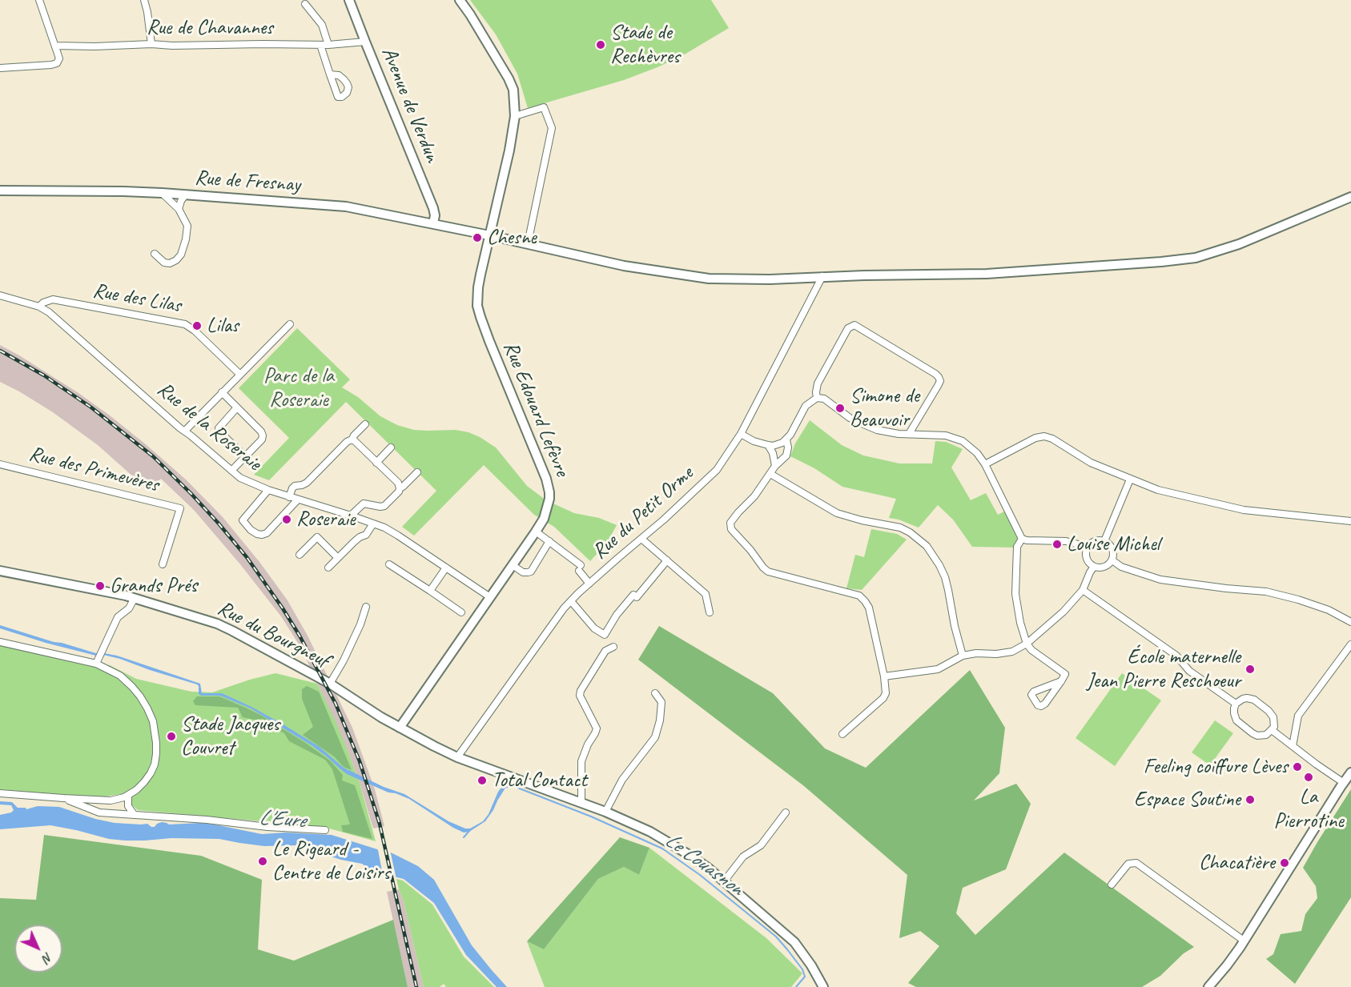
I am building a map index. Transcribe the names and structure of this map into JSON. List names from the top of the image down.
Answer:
{
  "streets": {
    "street": [
      "Rue de Chavannes",
      "Avenue de Verdun",
      "Rue de Fresnay",
      "Rue des Lilas",
      "Rue Edouard Lefèvre",
      "Rue de la Roseraie",
      "Rue des Primevères",
      "Rue du Petit Orme",
      "Rue du Bourgneuf"
    ]
  },
  "crossings": [
    ["Rue de Chavannes", "Avenue de Verdun"],
    ["Avenue de Verdun", "Rue de Fresnay"],
    ["Rue de Fresnay", "Rue Edouard Lefèvre"],
    ["Rue de Fresnay", "Rue du Petit Orme"],
    ["Rue des Lilas", "Rue de la Roseraie"],
    ["Rue Edouard Lefèvre", "Rue de la Roseraie"],
    ["Rue Edouard Lefèvre", "Rue du Bourgneuf"],
    ["Rue du Petit Orme", "Rue du Bourgneuf"]
  ],
  "water": ["L'Eure", "Le Couasnon"],
  "parks": ["Parc de la Roseraie"],
  "places": [
    "Stade de Rechèvres",
    "Chesne",
    "Lilas",
    "Simone de Beauvoir",
    "Roseraie",
    "Louise Michel",
    "Grands Prés",
    "École maternelle Jean Pierre Reschoeur",
    "Stade Jacques Couvret",
    "Feeling coiffure Lèves",
    "La Pierrotine",
    "Total Contact",
    "Espace Soutine",
    "Le Rigeard - Centre de Loisirs",
    "Chacatière"
  ],
  "north": "bottom right"
}
